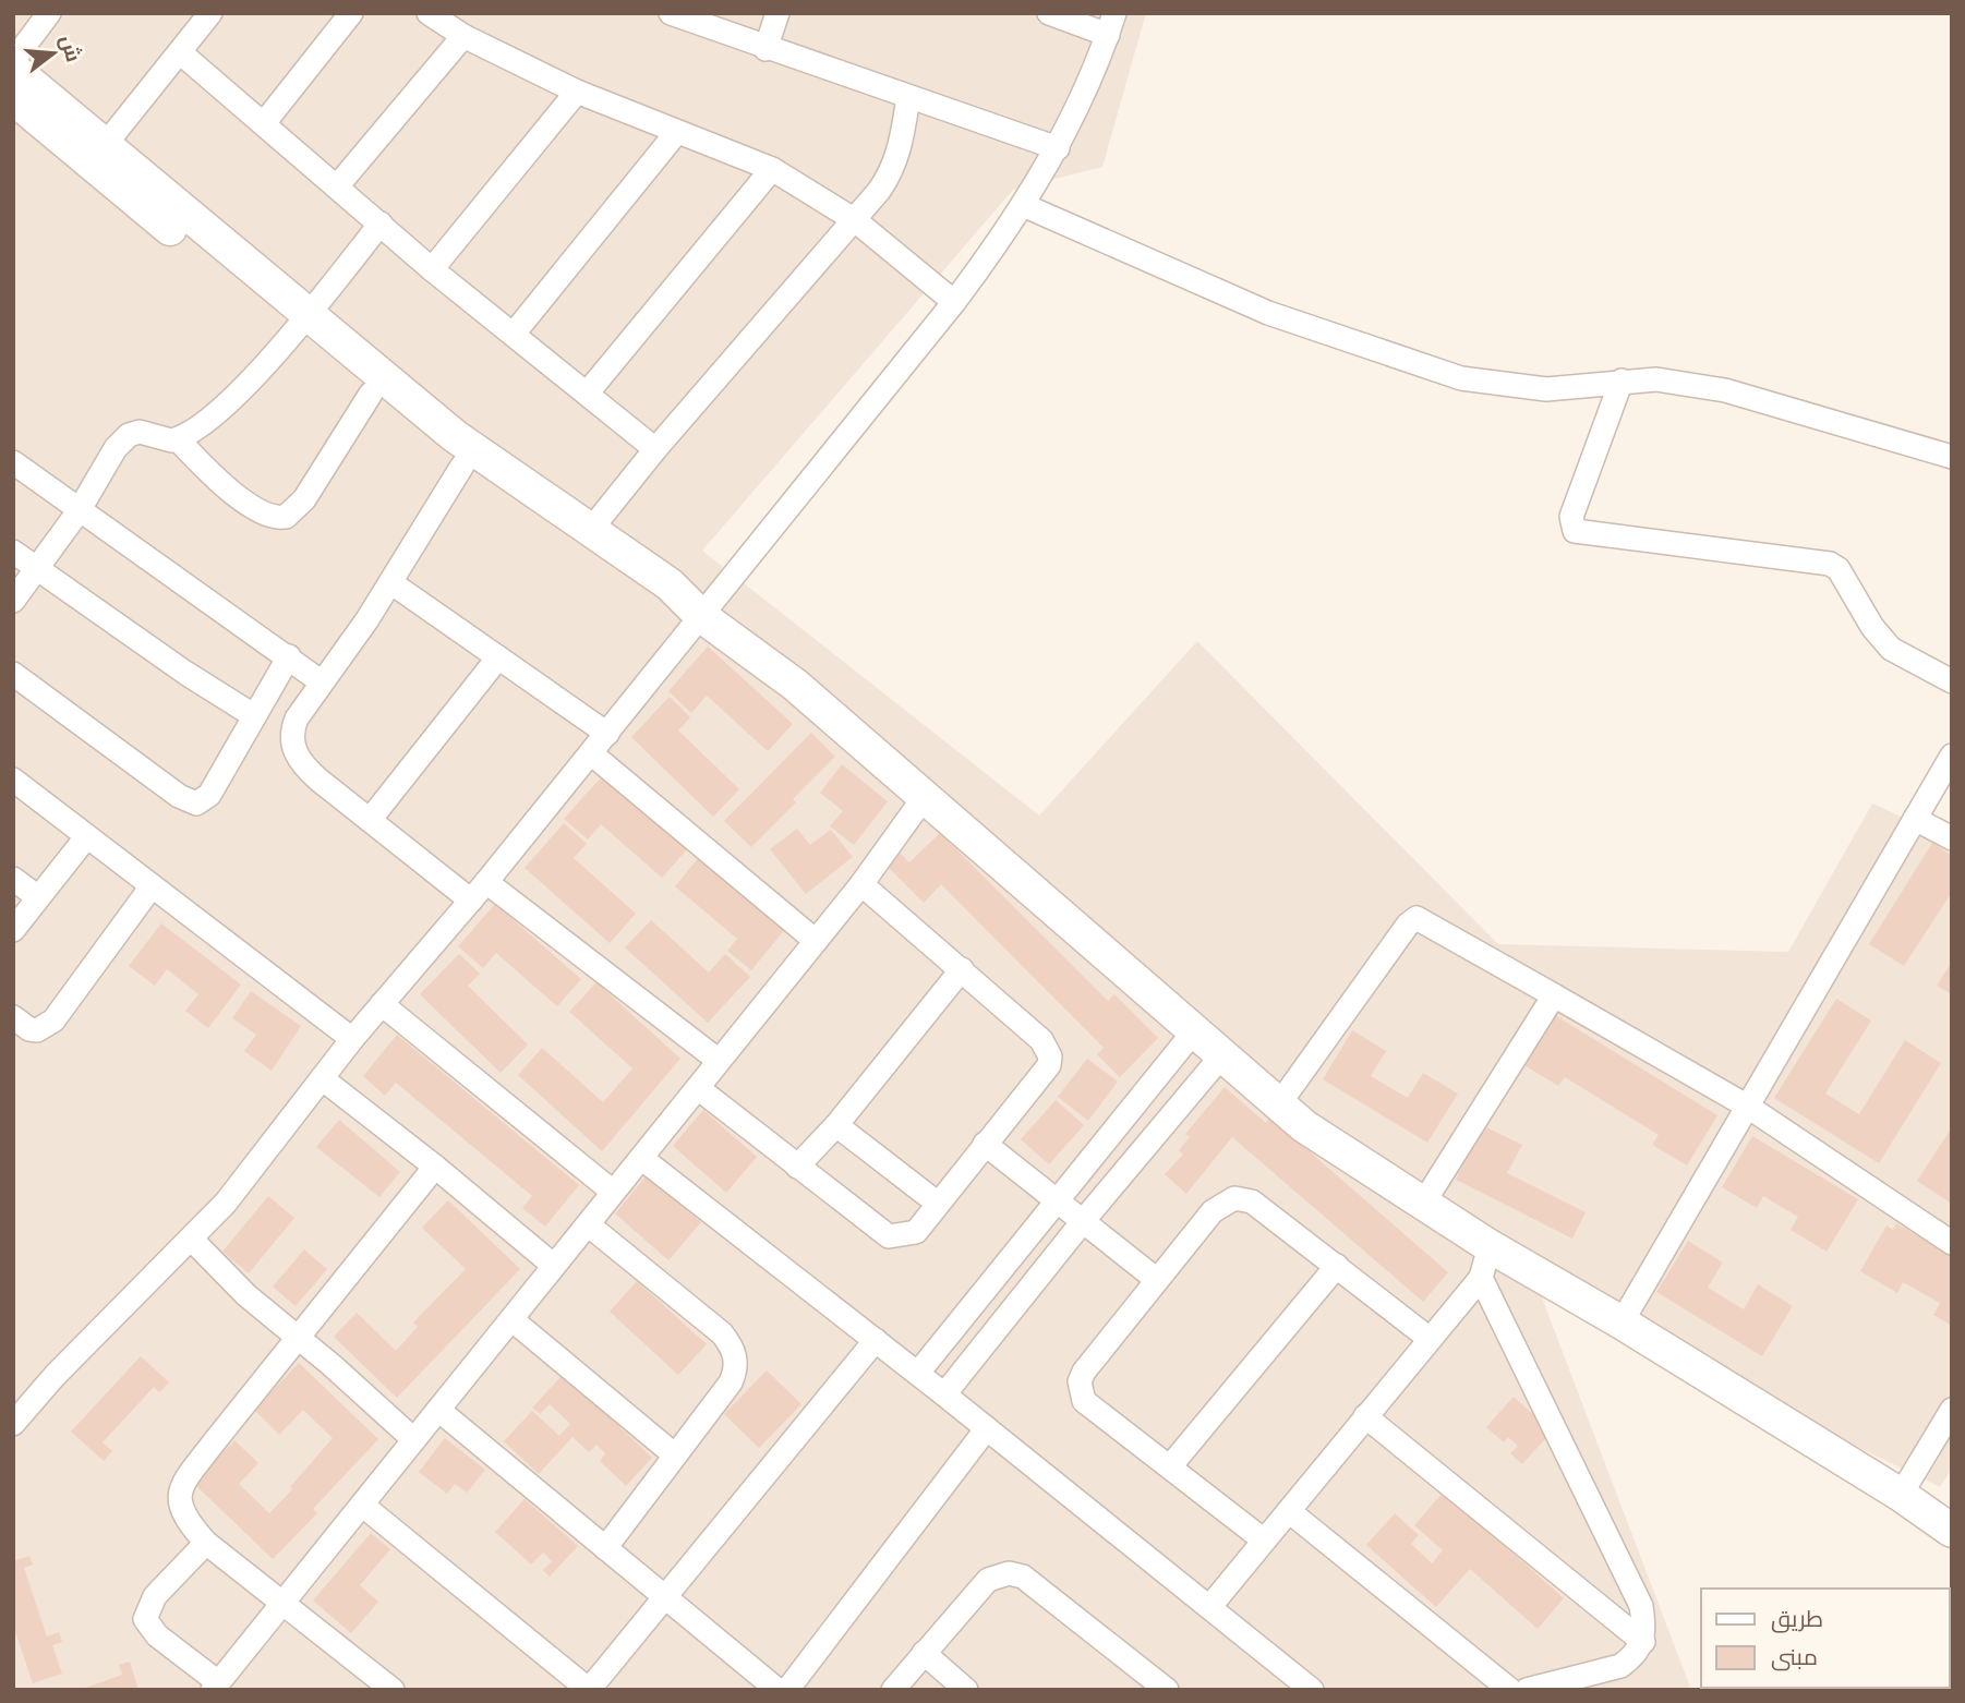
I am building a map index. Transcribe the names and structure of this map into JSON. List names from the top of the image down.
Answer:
{
  "legend": ["طريق", "مبنى"],
  "north": "right"
}
